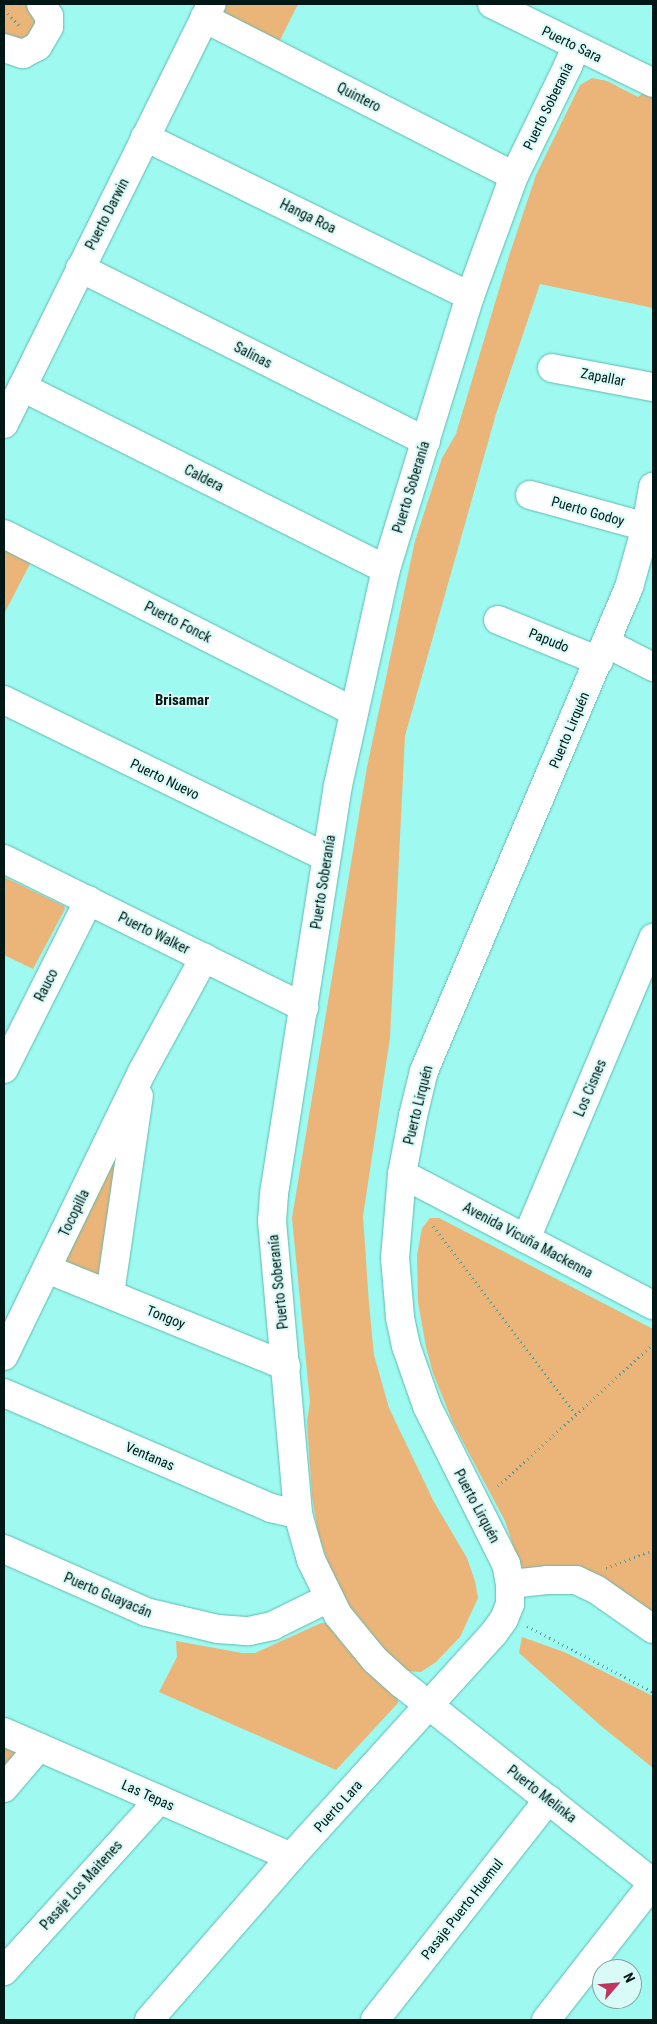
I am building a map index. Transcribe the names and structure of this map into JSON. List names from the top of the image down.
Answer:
{
  "streets": {
    "street": [
      "Puerto Sara",
      "Quintero",
      "Puerto Soberanía",
      "Puerto Darwin",
      "Hanga Roa",
      "Salinas",
      "Zapallar",
      "Caldera",
      "Puerto Godoy",
      "Puerto Fonck",
      "Papudo",
      "Puerto Lirquén",
      "Puerto Nuevo",
      "Puerto Walker",
      "Rauco",
      "Los Cisnes",
      "Tocopilla",
      "Avenida Vicuña Mackenna",
      "Tongoy",
      "Ventanas",
      "Puerto Guayacán",
      "Puerto Melinka",
      "Las Tepas",
      "Puerto Lara",
      "Pasaje Los Maitenes",
      "Pasaje Puerto Huemul"
    ]
  },
  "crossings": [
    ["Puerto Sara", "Puerto Soberanía"],
    ["Quintero", "Puerto Soberanía"],
    ["Quintero", "Puerto Darwin"],
    ["Puerto Soberanía", "Hanga Roa"],
    ["Puerto Soberanía", "Salinas"],
    ["Puerto Soberanía", "Caldera"],
    ["Puerto Soberanía", "Puerto Fonck"],
    ["Puerto Soberanía", "Puerto Nuevo"],
    ["Puerto Soberanía", "Puerto Walker"],
    ["Puerto Soberanía", "Tongoy"],
    ["Puerto Soberanía", "Ventanas"],
    ["Puerto Soberanía", "Puerto Guayacán"],
    ["Puerto Soberanía", "Puerto Melinka"],
    ["Puerto Soberanía", "Puerto Lara"],
    ["Puerto Darwin", "Hanga Roa"],
    ["Puerto Darwin", "Salinas"],
    ["Puerto Darwin", "Caldera"],
    ["Puerto Godoy", "Puerto Lirquén"],
    ["Papudo", "Puerto Lirquén"],
    ["Puerto Lirquén", "Avenida Vicuña Mackenna"],
    ["Puerto Lirquén", "Puerto Lara"],
    ["Puerto Walker", "Rauco"],
    ["Puerto Walker", "Tocopilla"],
    ["Los Cisnes", "Avenida Vicuña Mackenna"],
    ["Tocopilla", "Tongoy"],
    ["Puerto Melinka", "Puerto Lara"],
    ["Puerto Melinka", "Pasaje Puerto Huemul"],
    ["Las Tepas", "Puerto Lara"],
    ["Las Tepas", "Pasaje Los Maitenes"]
  ],
  "districts": ["Brisamar"],
  "north": "top right"
}
